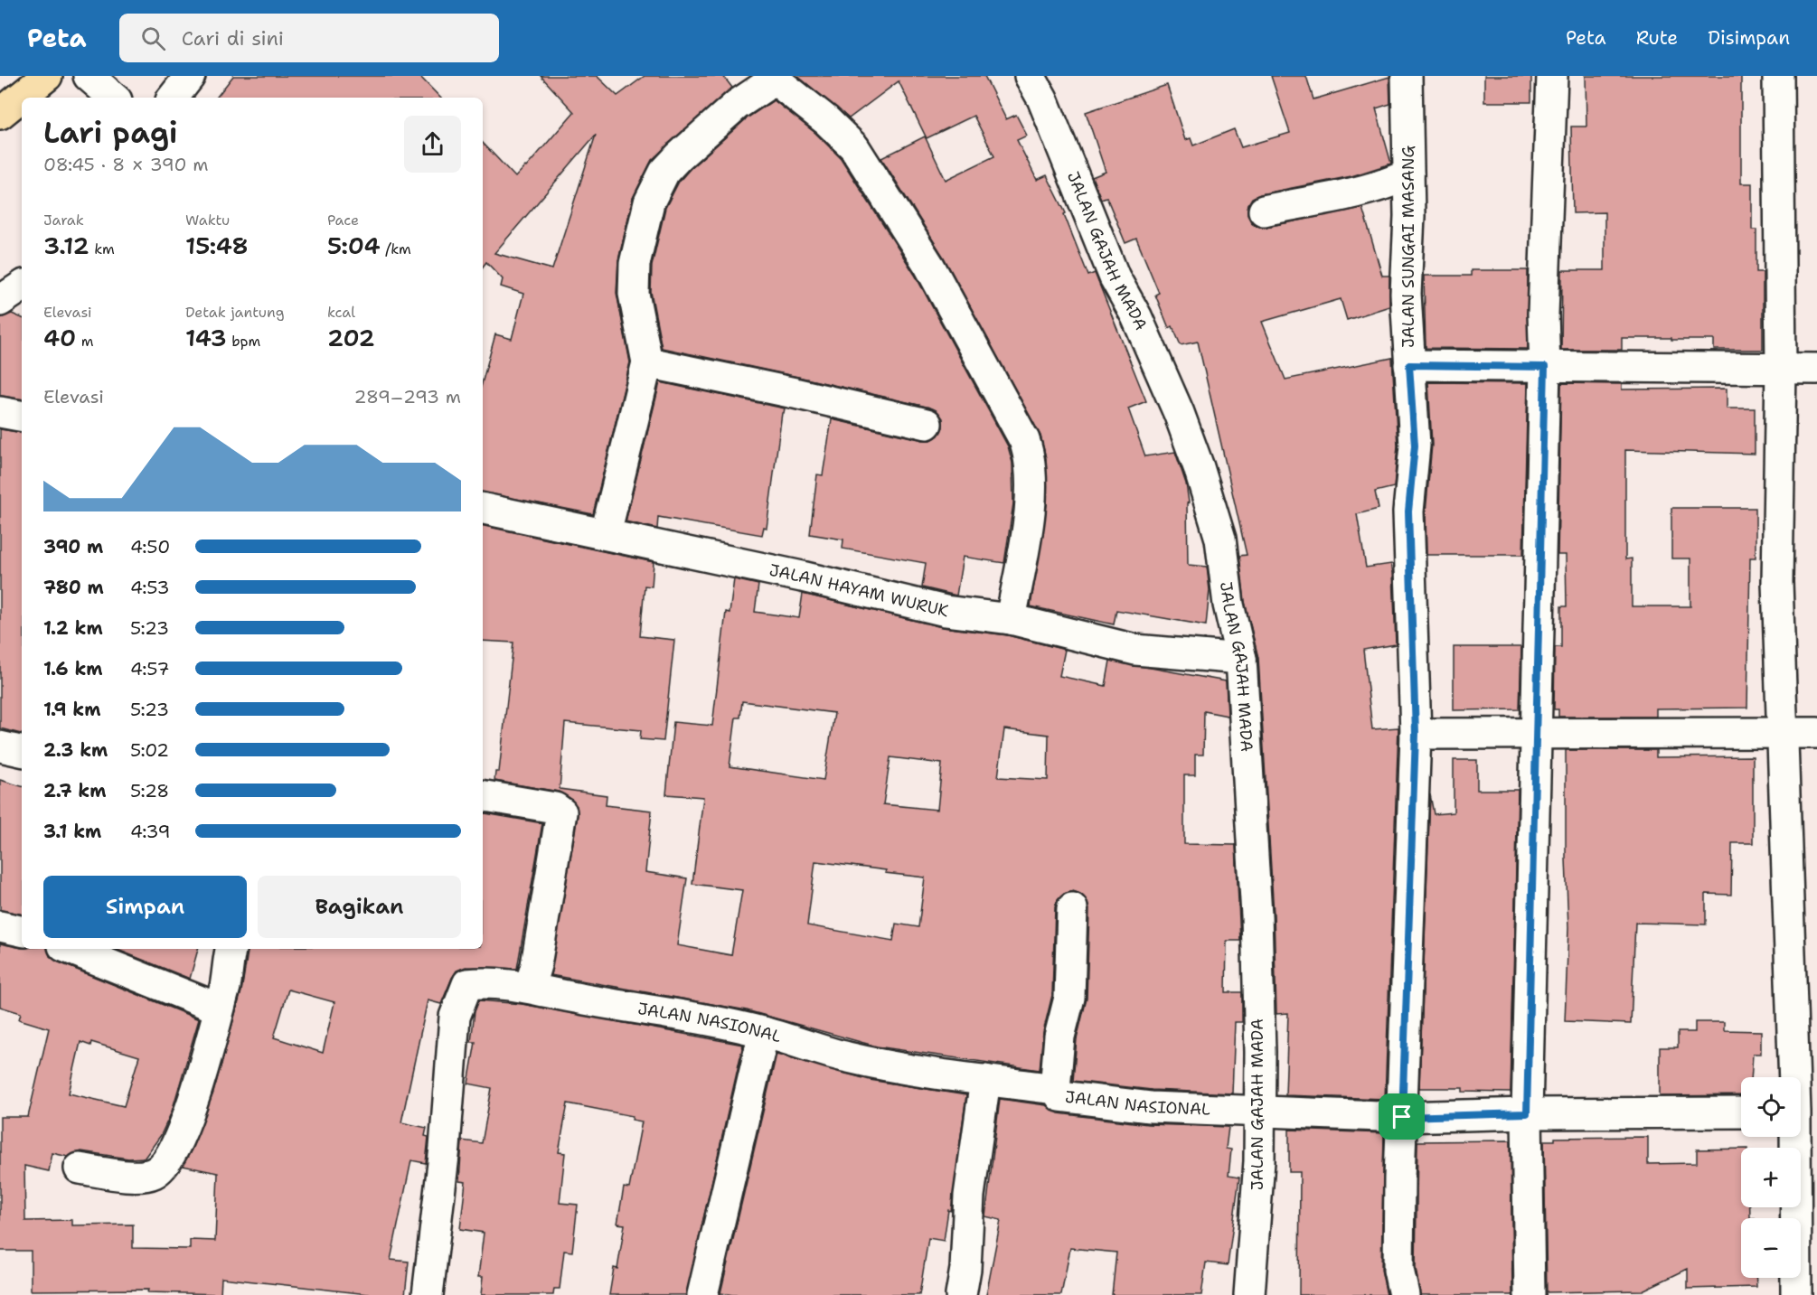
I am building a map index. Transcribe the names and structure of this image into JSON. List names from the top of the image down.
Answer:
{
  "streets": {
    "street": [
      "JALAN SUNGAI MASANG",
      "JALAN GAJAH MADA",
      "JALAN HAYAM WURUK",
      "JALAN NASIONAL"
    ]
  },
  "crossings": [
    ["JALAN SUNGAI MASANG", "JALAN NASIONAL"],
    ["JALAN GAJAH MADA", "JALAN HAYAM WURUK"],
    ["JALAN GAJAH MADA", "JALAN NASIONAL"]
  ],
  "page": {
    "header": "Peta",
    "search": "Cari di sini",
    "nav": ["Peta", "Rute", "Disimpan"],
    "heading": ["Lari pagi", "08:45 · 8 × 390 m"],
    "stats": [
      ["Jarak", "3.12 km"],
      ["Waktu", "15:48"],
      ["Pace", "5:04 /km"],
      ["Elevasi", "40 m"],
      ["Detak jantung", "143 bpm"],
      ["kcal", "202"]
    ],
    "chart": ["Elevasi", "289–293 m"],
    "list": [
      {
        "name": "390 m",
        "note": "4:50"
      },
      {
        "name": "780 m",
        "note": "4:53"
      },
      {
        "name": "1.2 km",
        "note": "5:23"
      },
      {
        "name": "1.6 km",
        "note": "4:57"
      },
      {
        "name": "1.9 km",
        "note": "5:23"
      },
      {
        "name": "2.3 km",
        "note": "5:02"
      },
      {
        "name": "2.7 km",
        "note": "5:28"
      },
      {
        "name": "3.1 km",
        "note": "4:39"
      }
    ],
    "buttons": ["Simpan", "Bagikan"],
    "map_buttons": ["+", "−"]
  }
}
